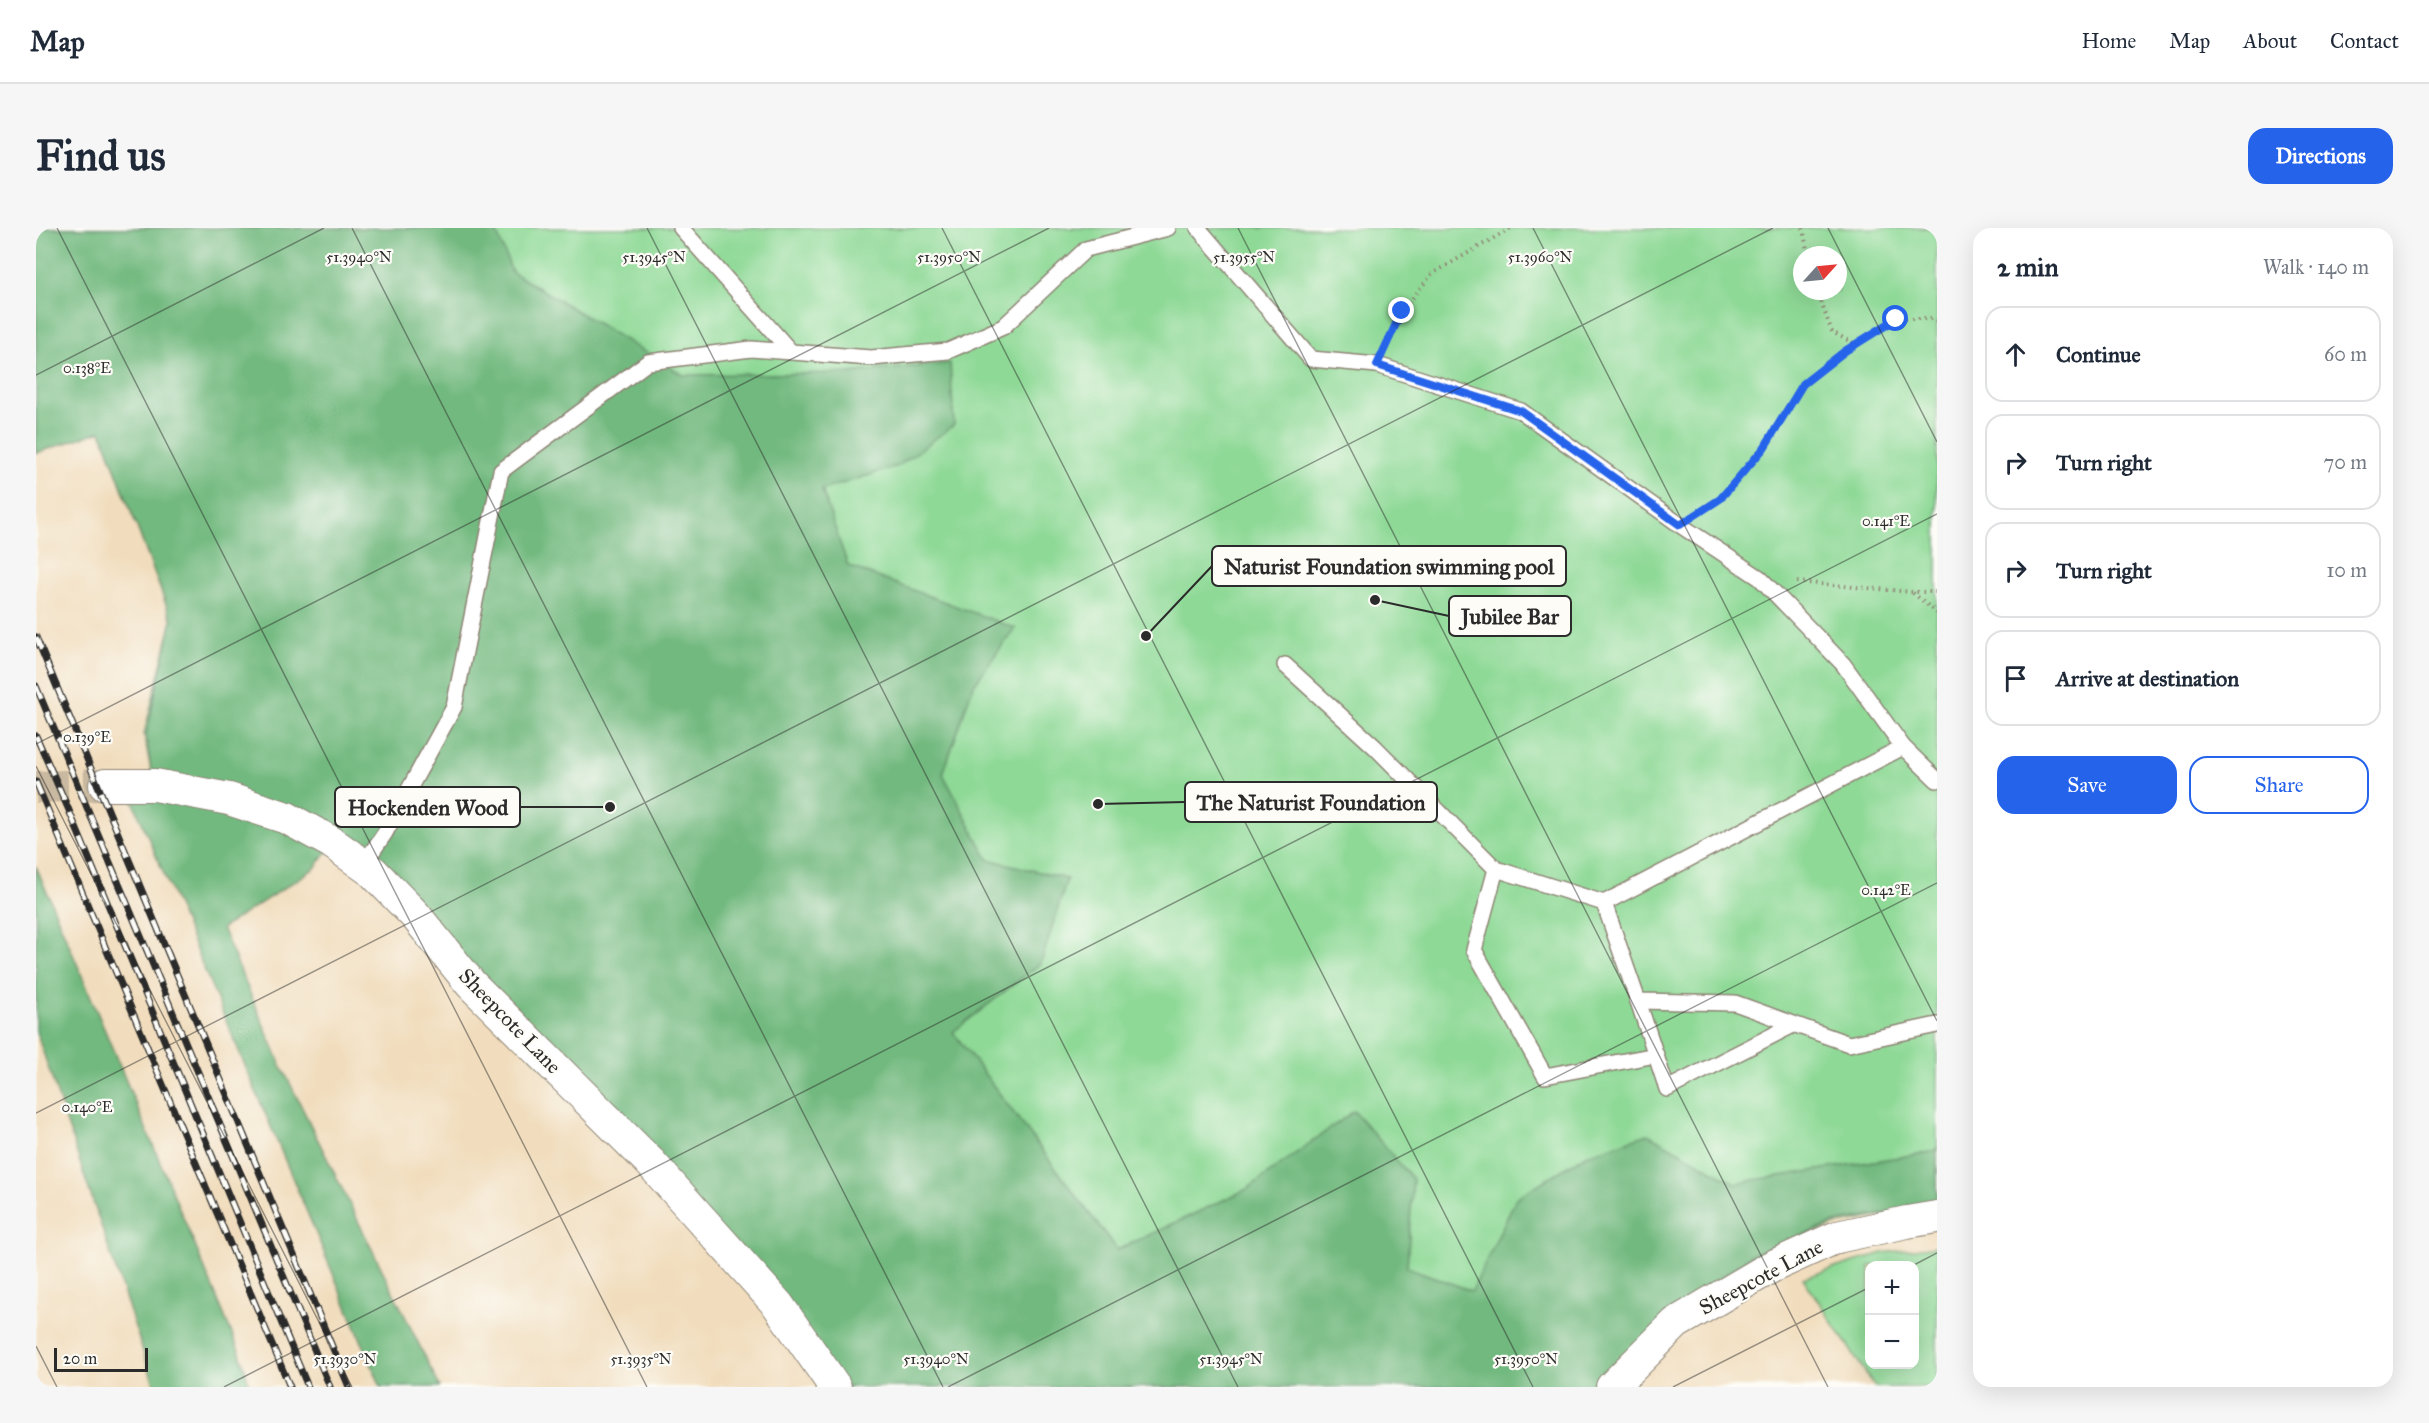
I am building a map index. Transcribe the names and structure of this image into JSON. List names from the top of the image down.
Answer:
{
  "streets": {
    "street": ["Sheepcote Lane"]
  },
  "places": [
    "Jubilee Bar",
    "Naturist Foundation swimming pool",
    "The Naturist Foundation",
    "Hockenden Wood"
  ],
  "scale_bar": "20 m",
  "north": "top right",
  "page": {
    "header": "Map",
    "nav": [
      "Home",
      "Map",
      "About",
      "Contact"
    ],
    "buttons": [
      "Directions",
      ["Save", "Share"]
    ],
    "title": "Find us",
    "heading": ["2 min", "Walk · 140 m"],
    "list": [
      ["Continue", "60 m"],
      ["Turn right", "70 m"],
      ["Turn right", "10 m"],
      "Arrive at destination"
    ],
    "map_buttons": ["+", "−"],
    "scale": "20 m"
  },
  "coordinates": [
    "51.3940°N",
    "51.3945°N",
    "51.3950°N",
    "51.3955°N",
    "51.3960°N",
    "0.138°E",
    "0.141°E",
    "0.139°E",
    "0.142°E",
    "0.140°E",
    "51.3930°N",
    "51.3935°N"
  ]
}
